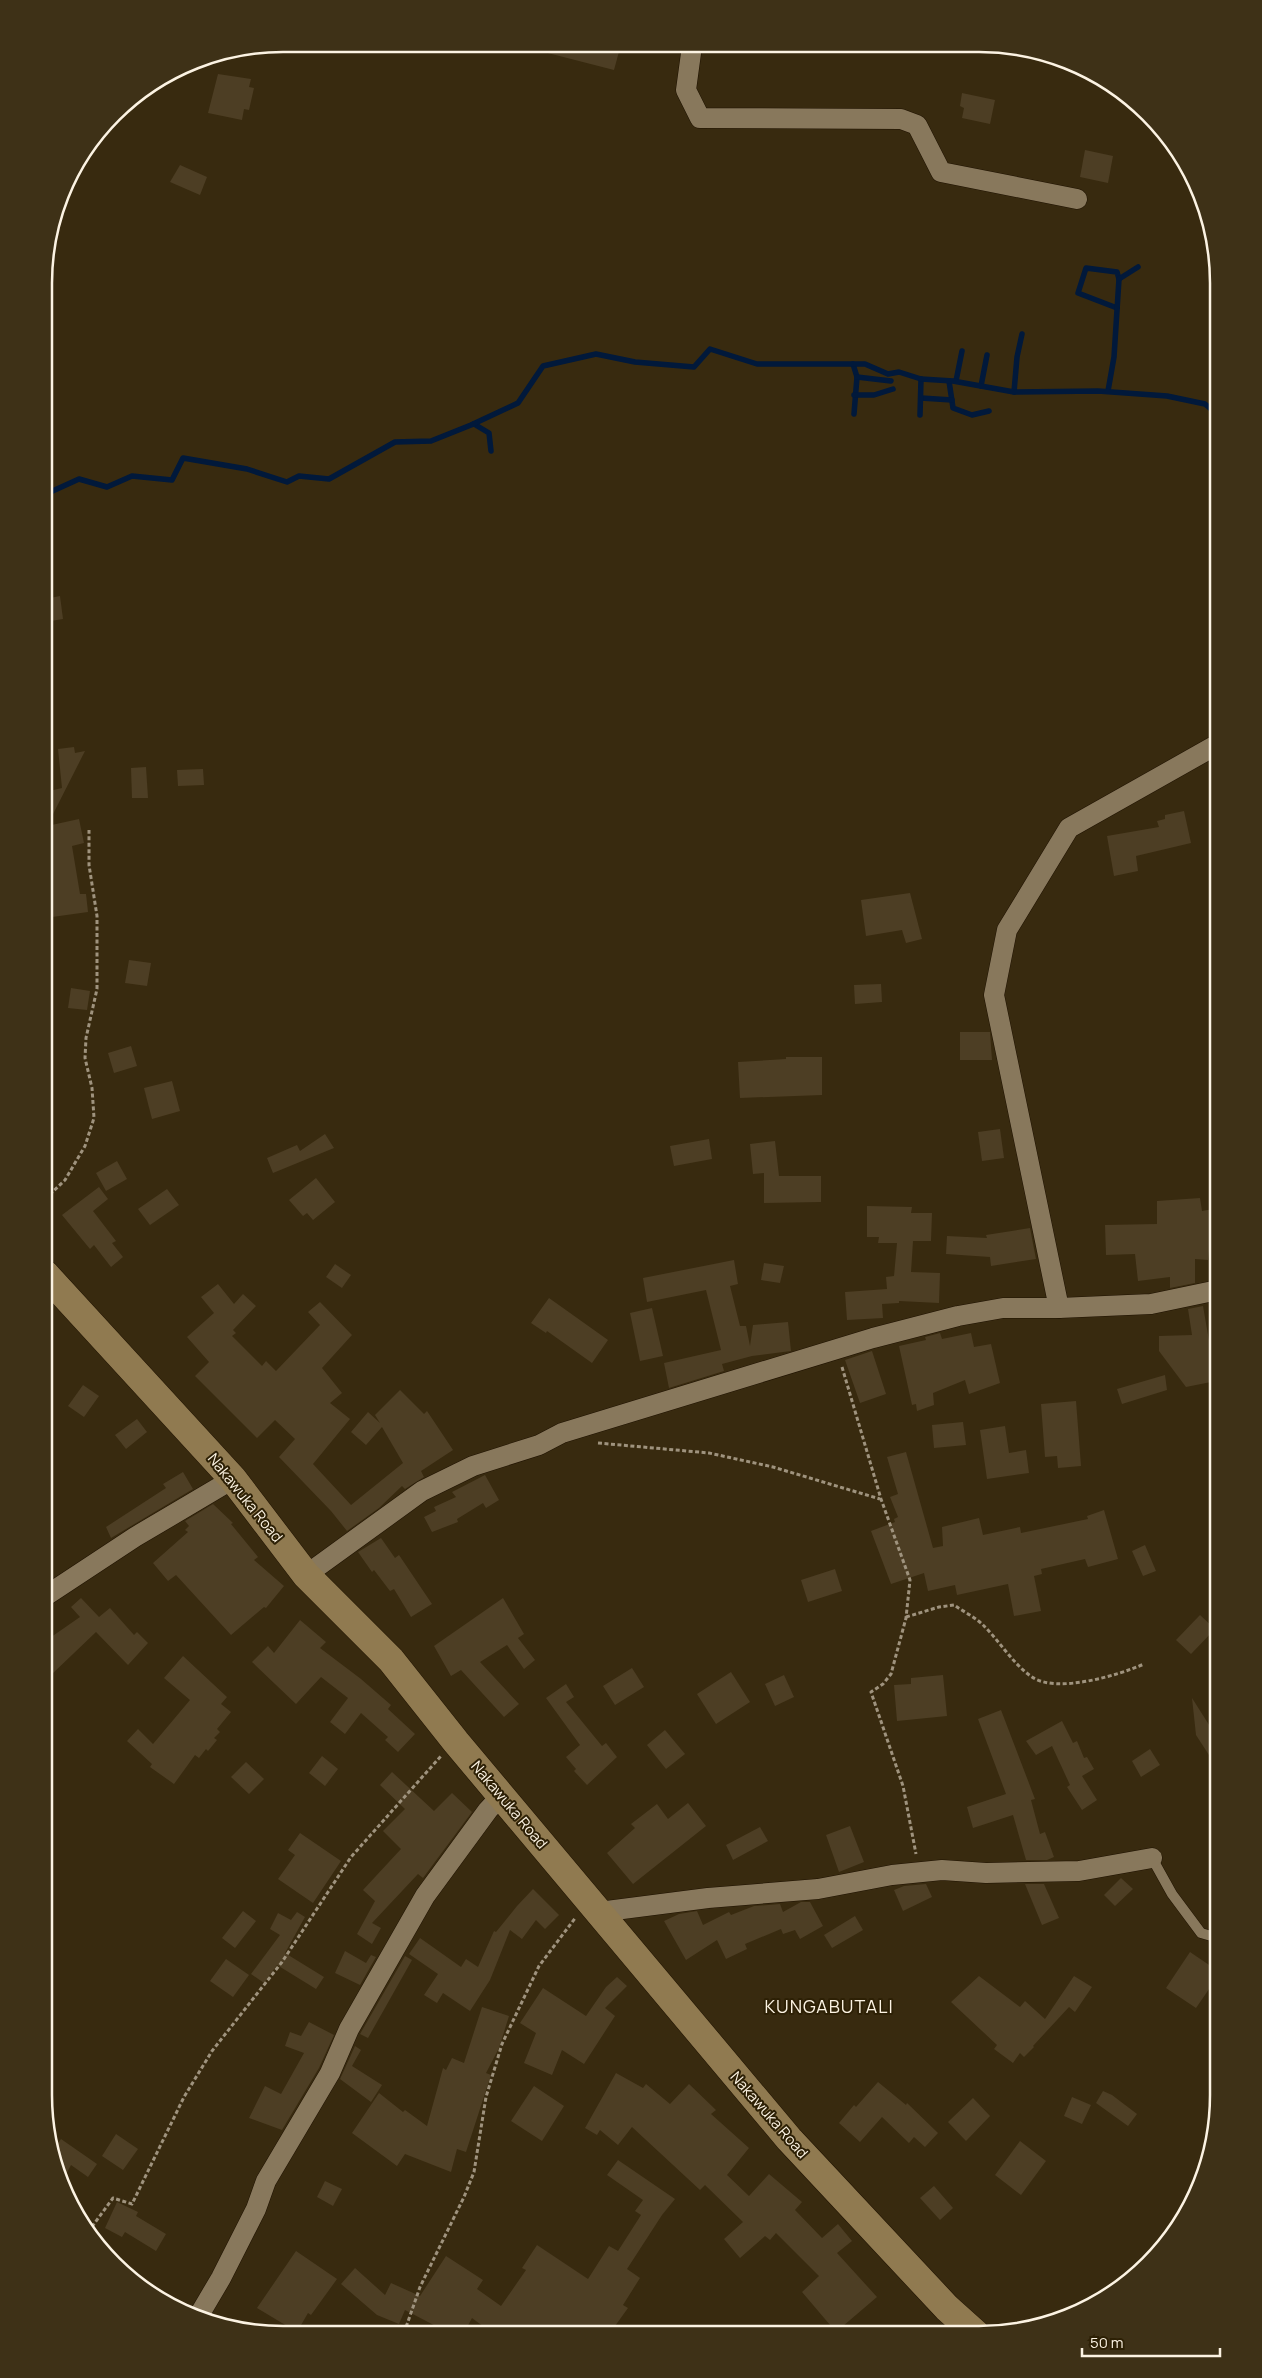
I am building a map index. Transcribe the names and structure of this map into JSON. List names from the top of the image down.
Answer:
{
  "streets": {
    "main road": ["Nakawuka Road"]
  },
  "districts": ["KUNGABUTALI"],
  "scale_bar": "50 m"
}
